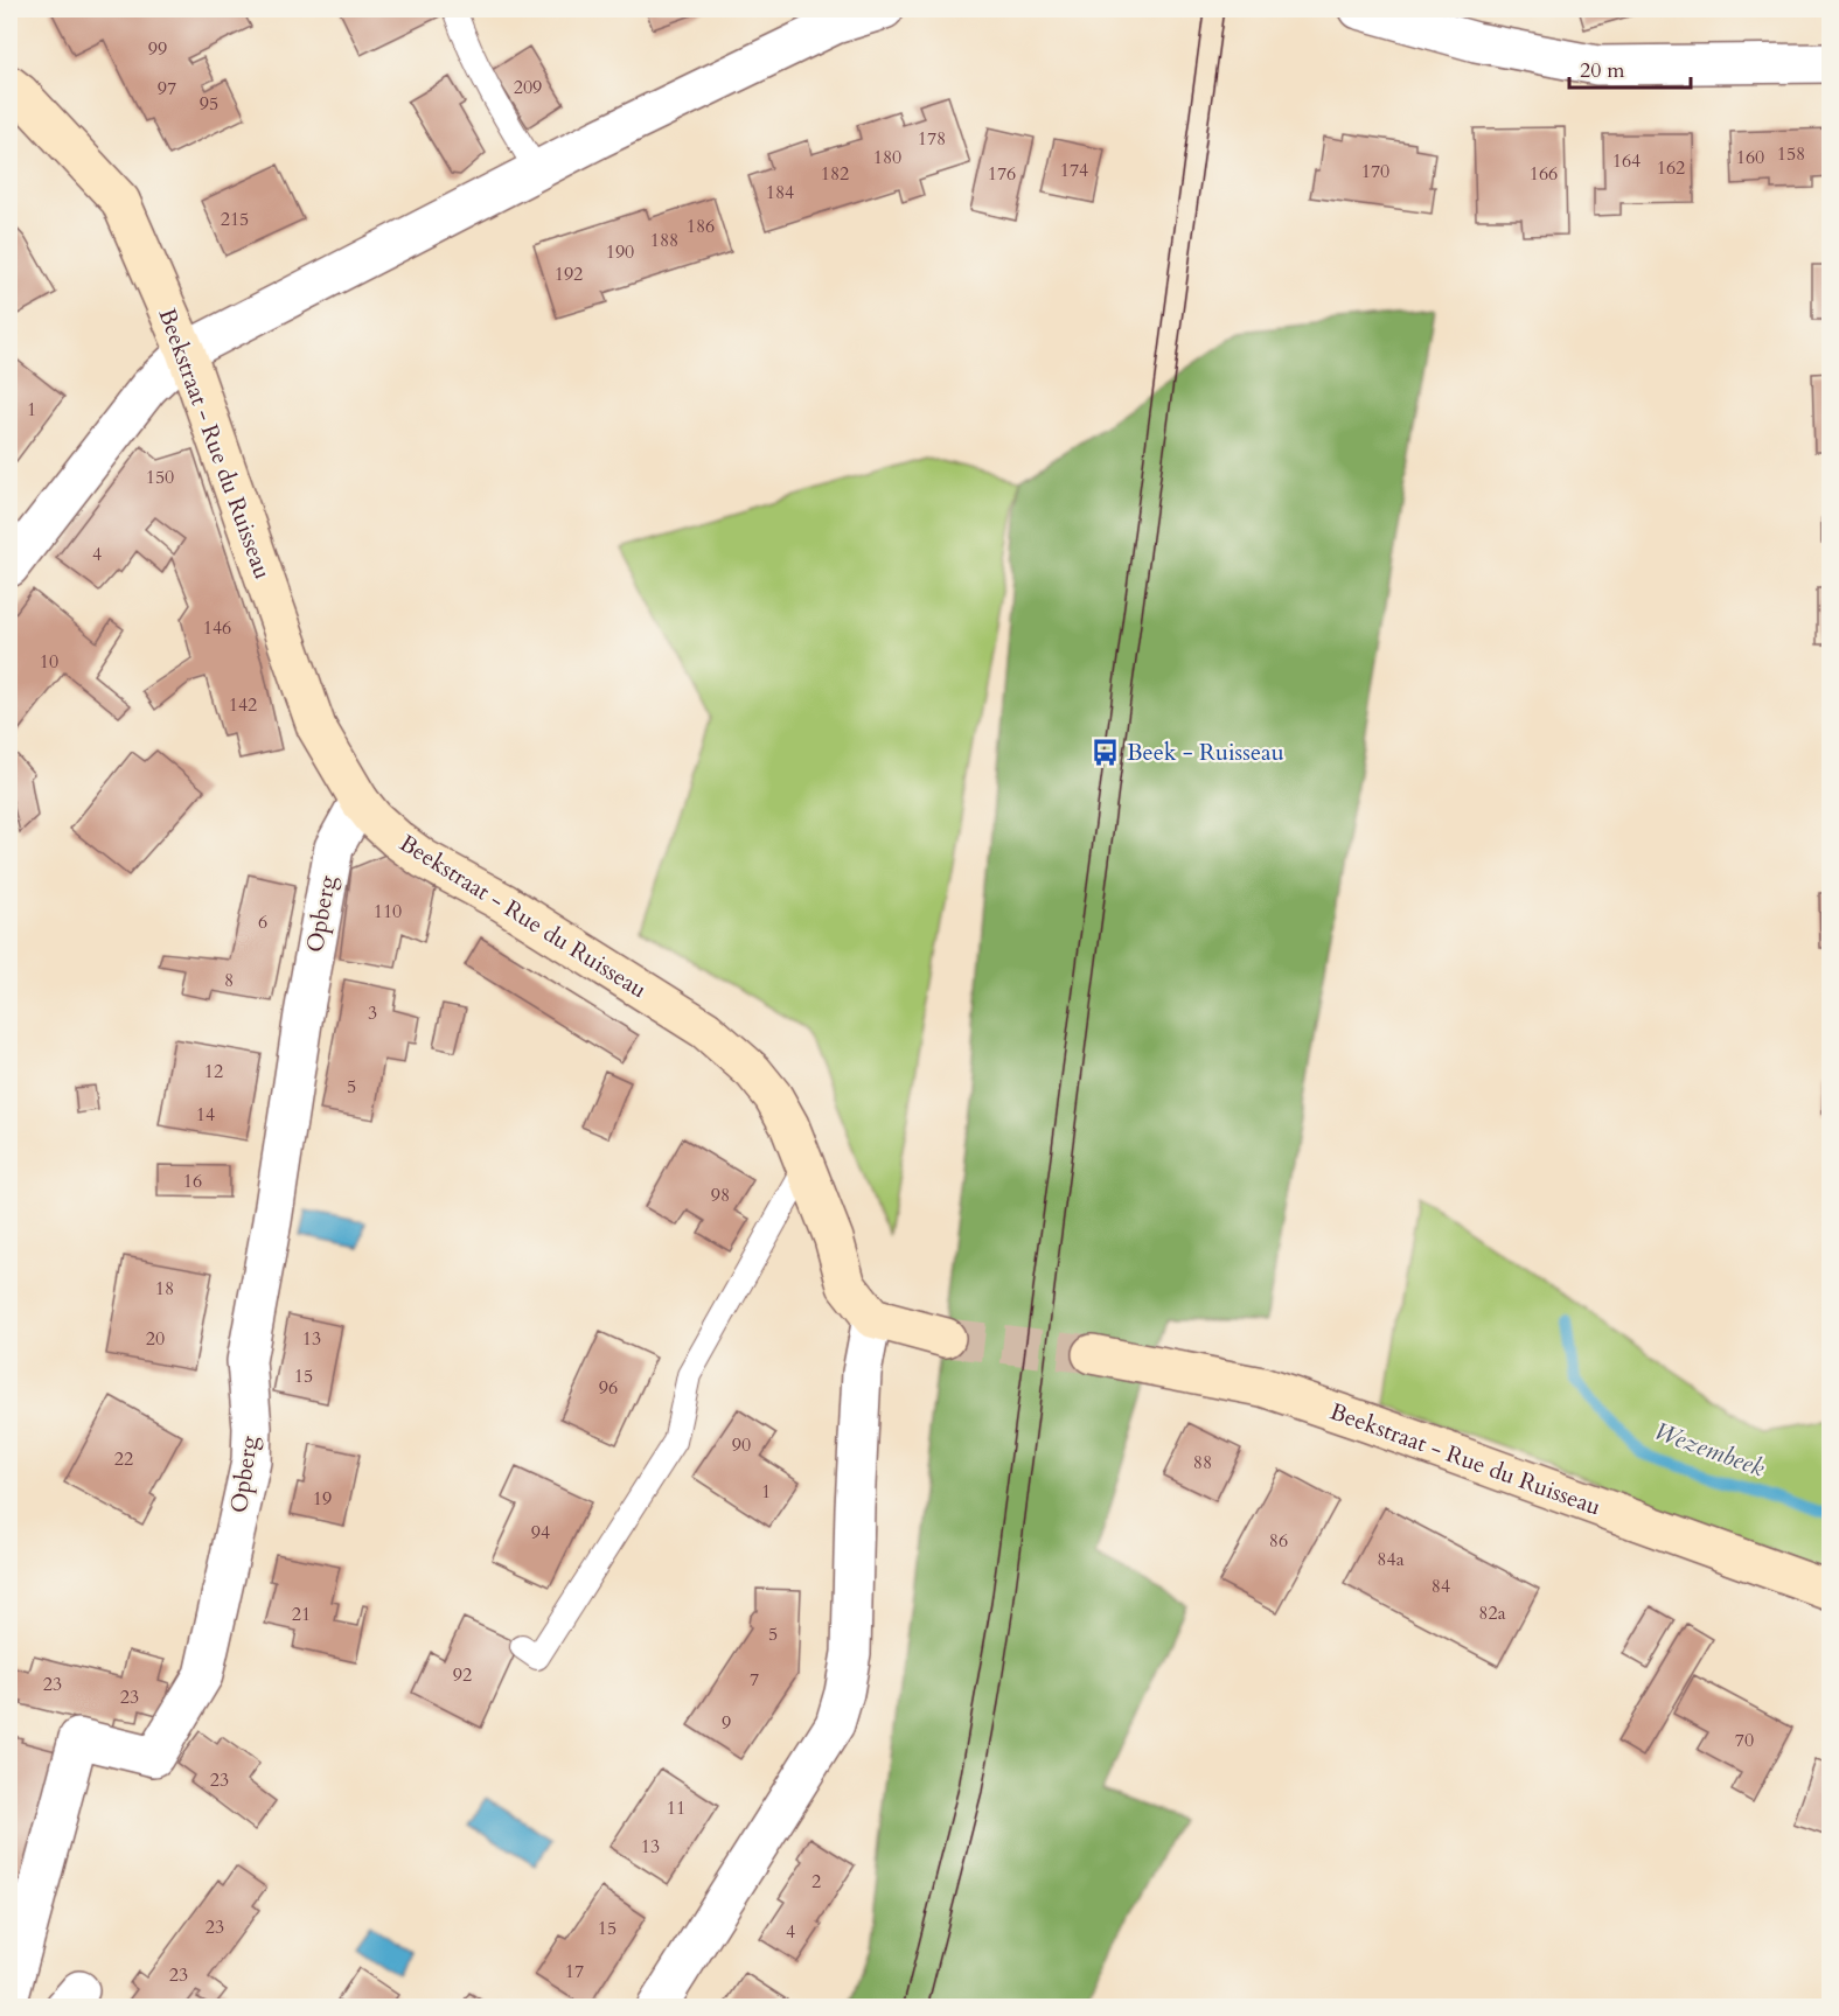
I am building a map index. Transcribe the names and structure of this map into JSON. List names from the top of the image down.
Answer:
{
  "streets": {
    "street": ["Beekstraat - Rue du Ruisseau", "Opberg"]
  },
  "crossings": [
    ["Beekstraat - Rue du Ruisseau", "Opberg"]
  ],
  "water": ["Wezembeek"],
  "places": {
    "bus stop": ["Beek - Ruisseau"]
  },
  "house_numbers": [
    "99",
    "209",
    "97",
    "95",
    "178",
    "158",
    "180",
    "160",
    "164",
    "162",
    "174",
    "170",
    "182",
    "176",
    "166",
    "184",
    "215",
    "186",
    "188",
    "190",
    "192",
    "1",
    "150",
    "4",
    "146",
    "10",
    "142",
    "110",
    "6",
    "8",
    "3",
    "12",
    "5",
    "14",
    "16",
    "98",
    "18",
    "20",
    "13",
    "15",
    "96",
    "90",
    "22",
    "88",
    "1",
    "19",
    "94",
    "86",
    "84a",
    "84",
    "82a",
    "21",
    "5",
    "92",
    "7",
    "23",
    "23",
    "9",
    "70",
    "23",
    "11",
    "13",
    "2",
    "23",
    "15",
    "4",
    "17",
    "23"
  ],
  "scale_bar": "20 m"
}
